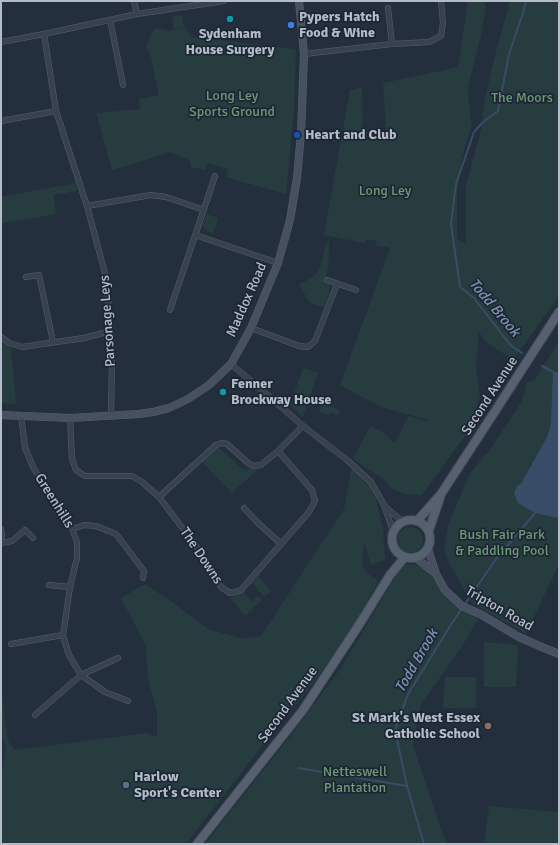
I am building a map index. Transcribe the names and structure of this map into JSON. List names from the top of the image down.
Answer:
{
  "streets": {
    "main road": ["Second Avenue"],
    "street": [
      "Maddox Road",
      "Parsonage Leys",
      "Greenhills",
      "The Downs",
      "Tripton Road"
    ]
  },
  "crossings": [
    ["Maddox Road", "Parsonage Leys"],
    ["Maddox Road", "Greenhills"],
    ["Maddox Road", "The Downs"],
    ["Second Avenue", "Tripton Road"]
  ],
  "water": ["Todd Brook"],
  "parks": [
    "Long Ley Sports Ground",
    "The Moors",
    "Long Ley",
    "Bush Fair Park & Paddling Pool",
    "Netteswell Plantation"
  ],
  "places": [
    "Sydenham House Surgery",
    "Pypers Hatch Food & Wine",
    "Heart and Club",
    "Fenner Brockway House",
    "St Mark's West Essex Catholic School",
    "Harlow Sport's Center"
  ]
}
